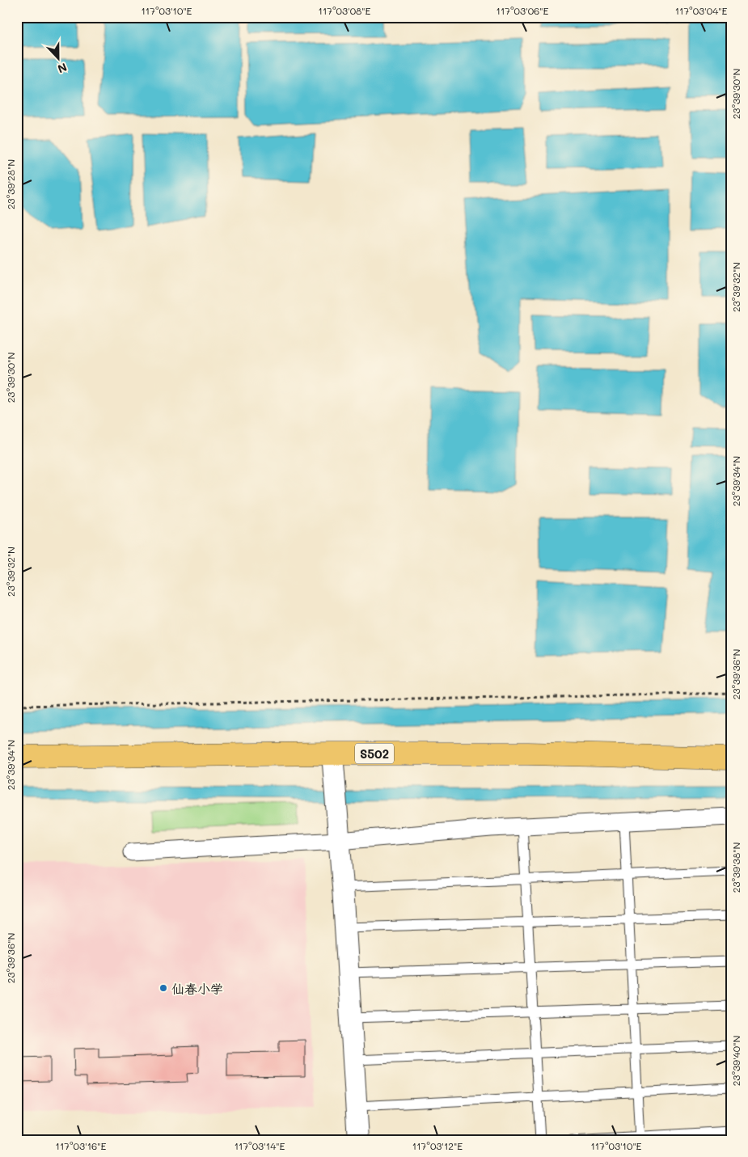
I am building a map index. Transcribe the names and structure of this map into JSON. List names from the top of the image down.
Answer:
{
  "streets": {
    "main road": ["S502"]
  },
  "places": ["仙春小学"],
  "north": "bottom",
  "coordinates": [
    "117°03'10\"E",
    "117°03'08\"E",
    "117°03'06\"E",
    "117°03'04\"E",
    "23°39'30\"N",
    "23°39'28\"N",
    "23°39'32\"N",
    "23°39'34\"N",
    "23°39'36\"N",
    "23°39'38\"N",
    "23°39'40\"N",
    "117°03'16\"E",
    "117°03'14\"E",
    "117°03'12\"E"
  ]
}
